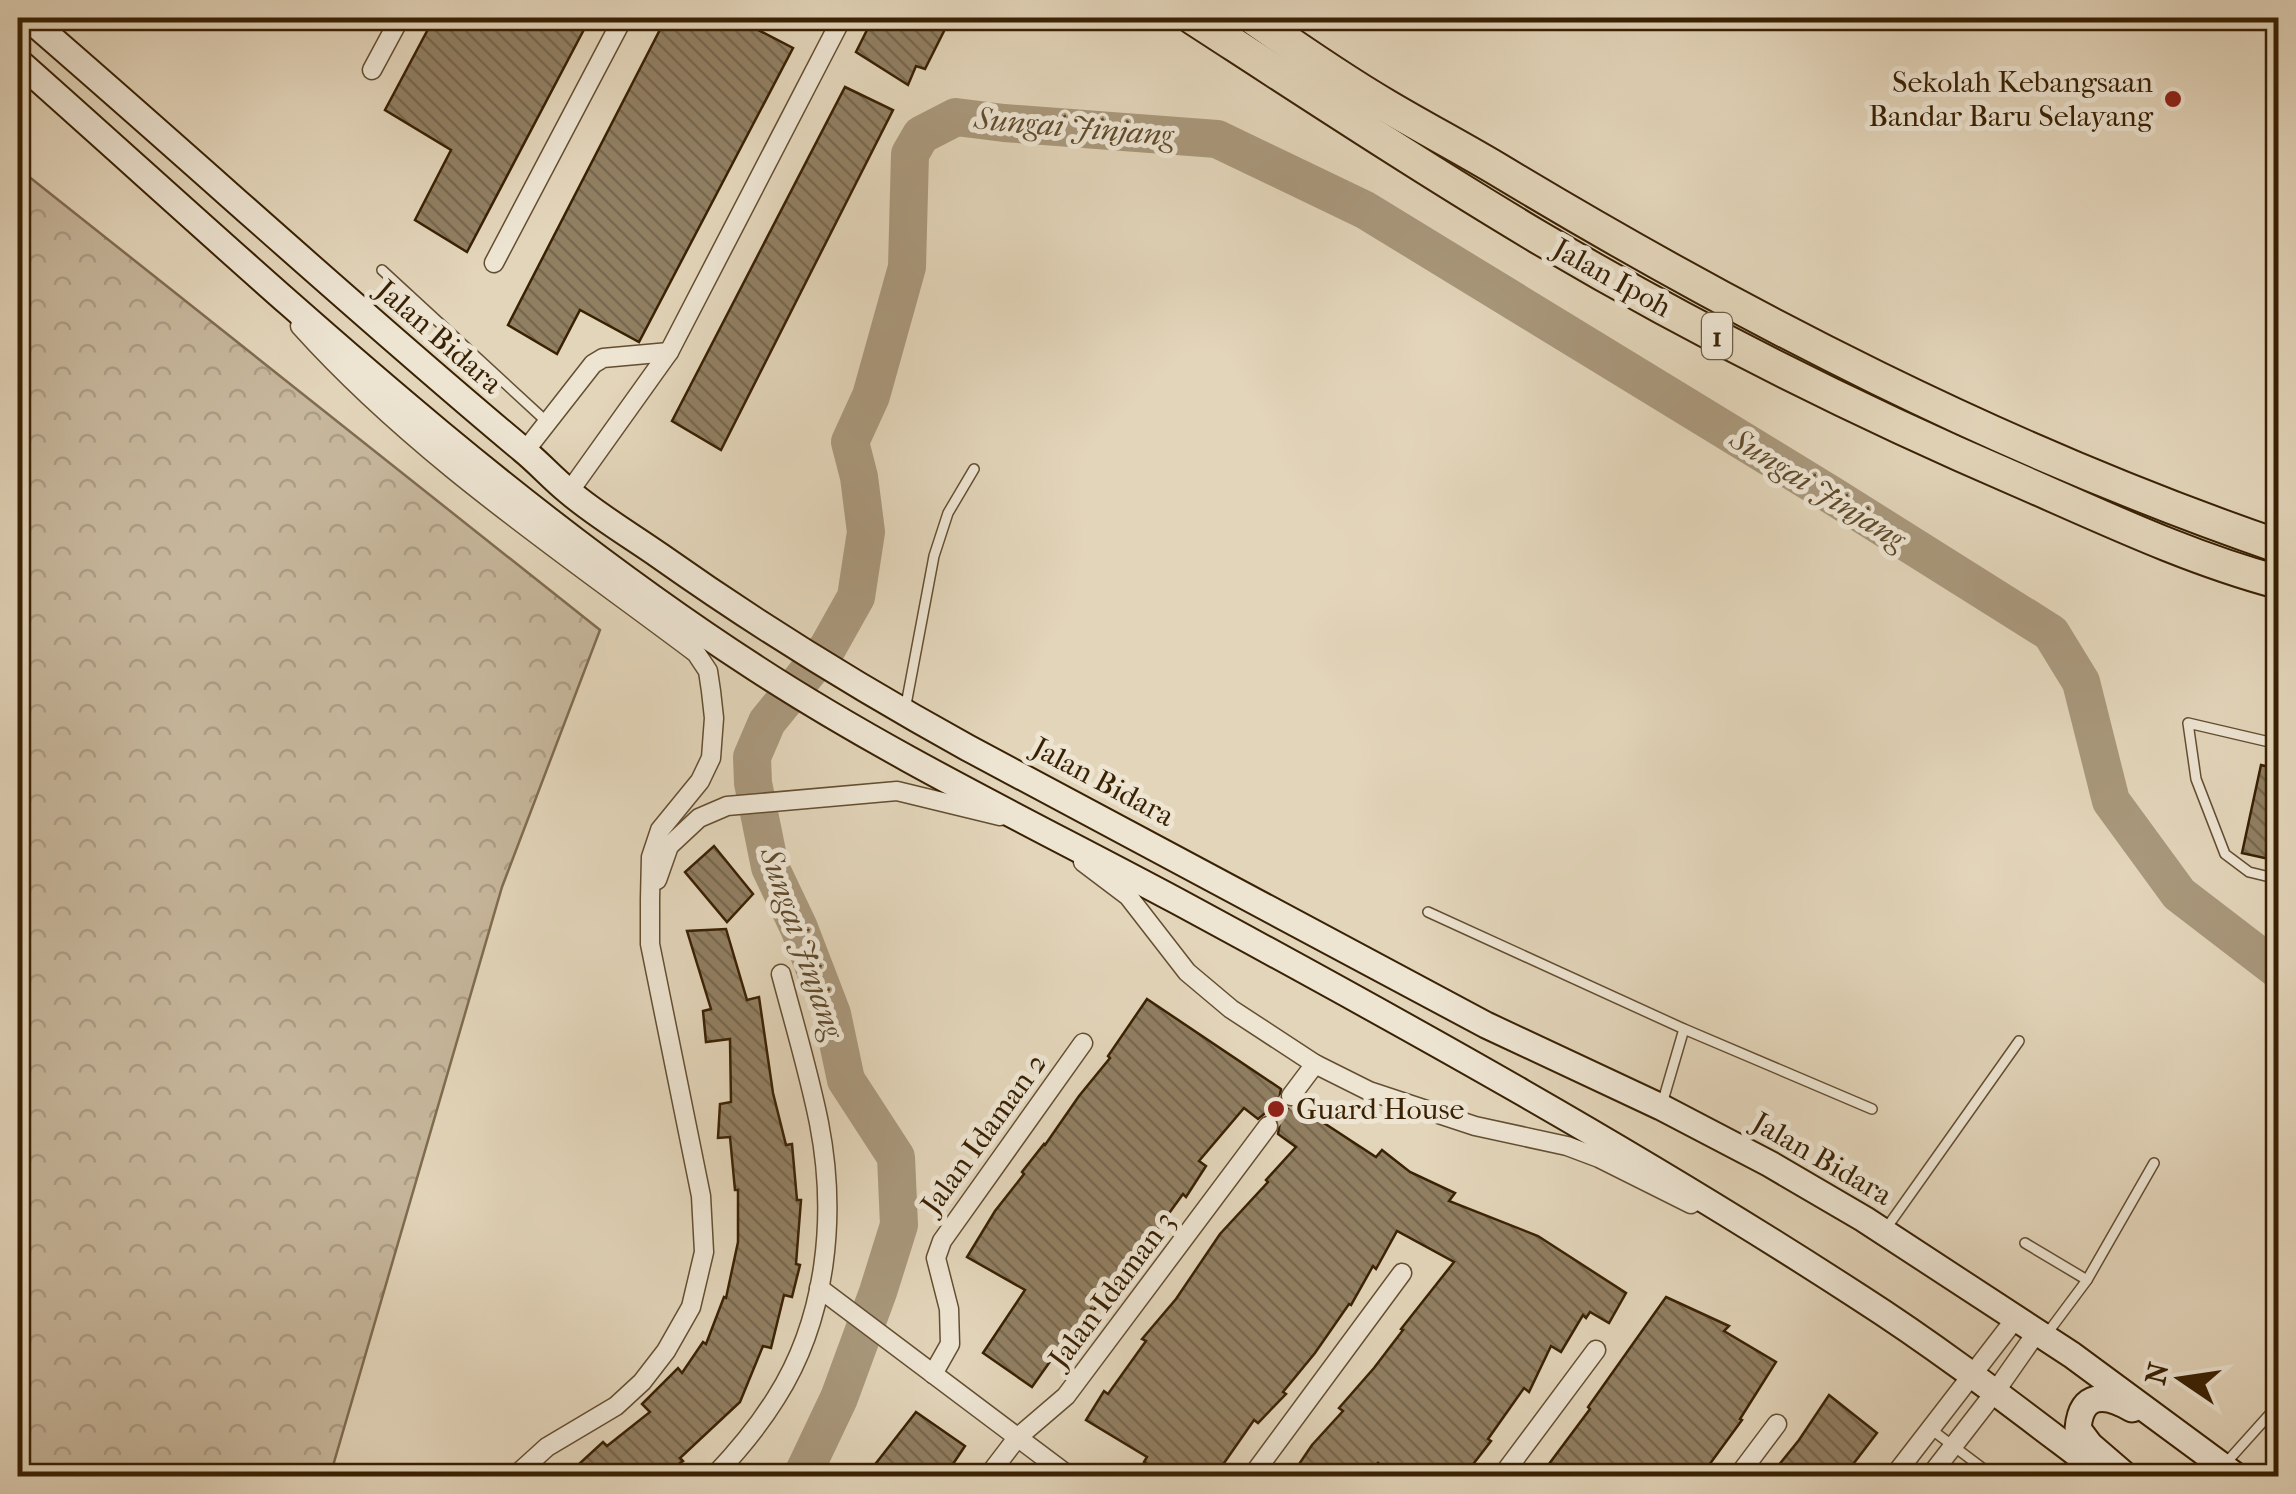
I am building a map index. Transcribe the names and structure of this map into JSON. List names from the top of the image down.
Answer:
{
  "streets": {
    "highway": ["Jalan Ipoh", "1"],
    "main road": ["Jalan Bidara"],
    "street": ["Jalan Idaman 2", "Jalan Idaman 3"]
  },
  "water": ["Sungai Jinjang"],
  "places": ["Sekolah Kebangsaan Bandar Baru Selayang", "Guard House"],
  "north": "left"
}
